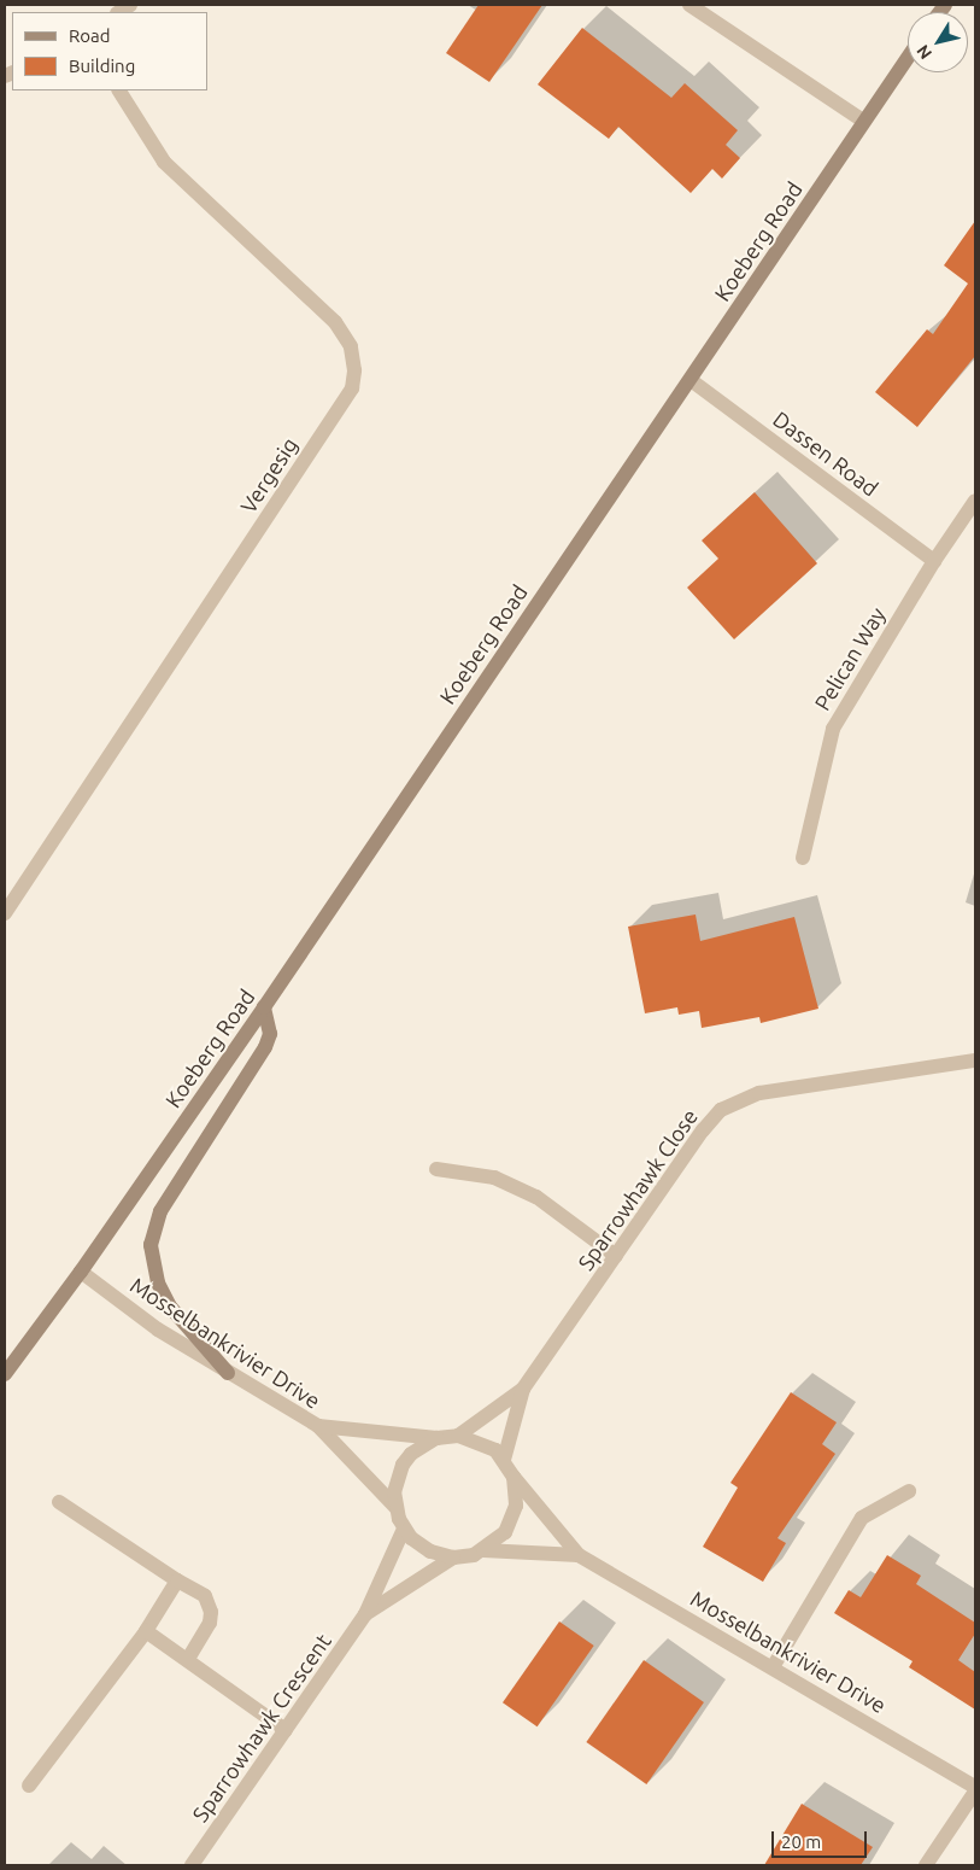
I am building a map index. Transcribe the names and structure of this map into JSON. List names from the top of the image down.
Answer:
{
  "streets": {
    "main road": ["Koeberg Road"],
    "street": [
      "Dassen Road",
      "Vergesig",
      "Pelican Way",
      "Sparrowhawk Close",
      "Mosselbankrivier Drive",
      "Sparrowhawk Crescent"
    ]
  },
  "crossings": [
    ["Koeberg Road", "Dassen Road"],
    ["Koeberg Road", "Mosselbankrivier Drive"],
    ["Dassen Road", "Pelican Way"],
    ["Sparrowhawk Close", "Mosselbankrivier Drive"],
    ["Sparrowhawk Close", "Sparrowhawk Crescent"],
    ["Mosselbankrivier Drive", "Sparrowhawk Crescent"]
  ],
  "legend": ["Road", "Building"],
  "scale_bar": "20 m",
  "north": "bottom left"
}
